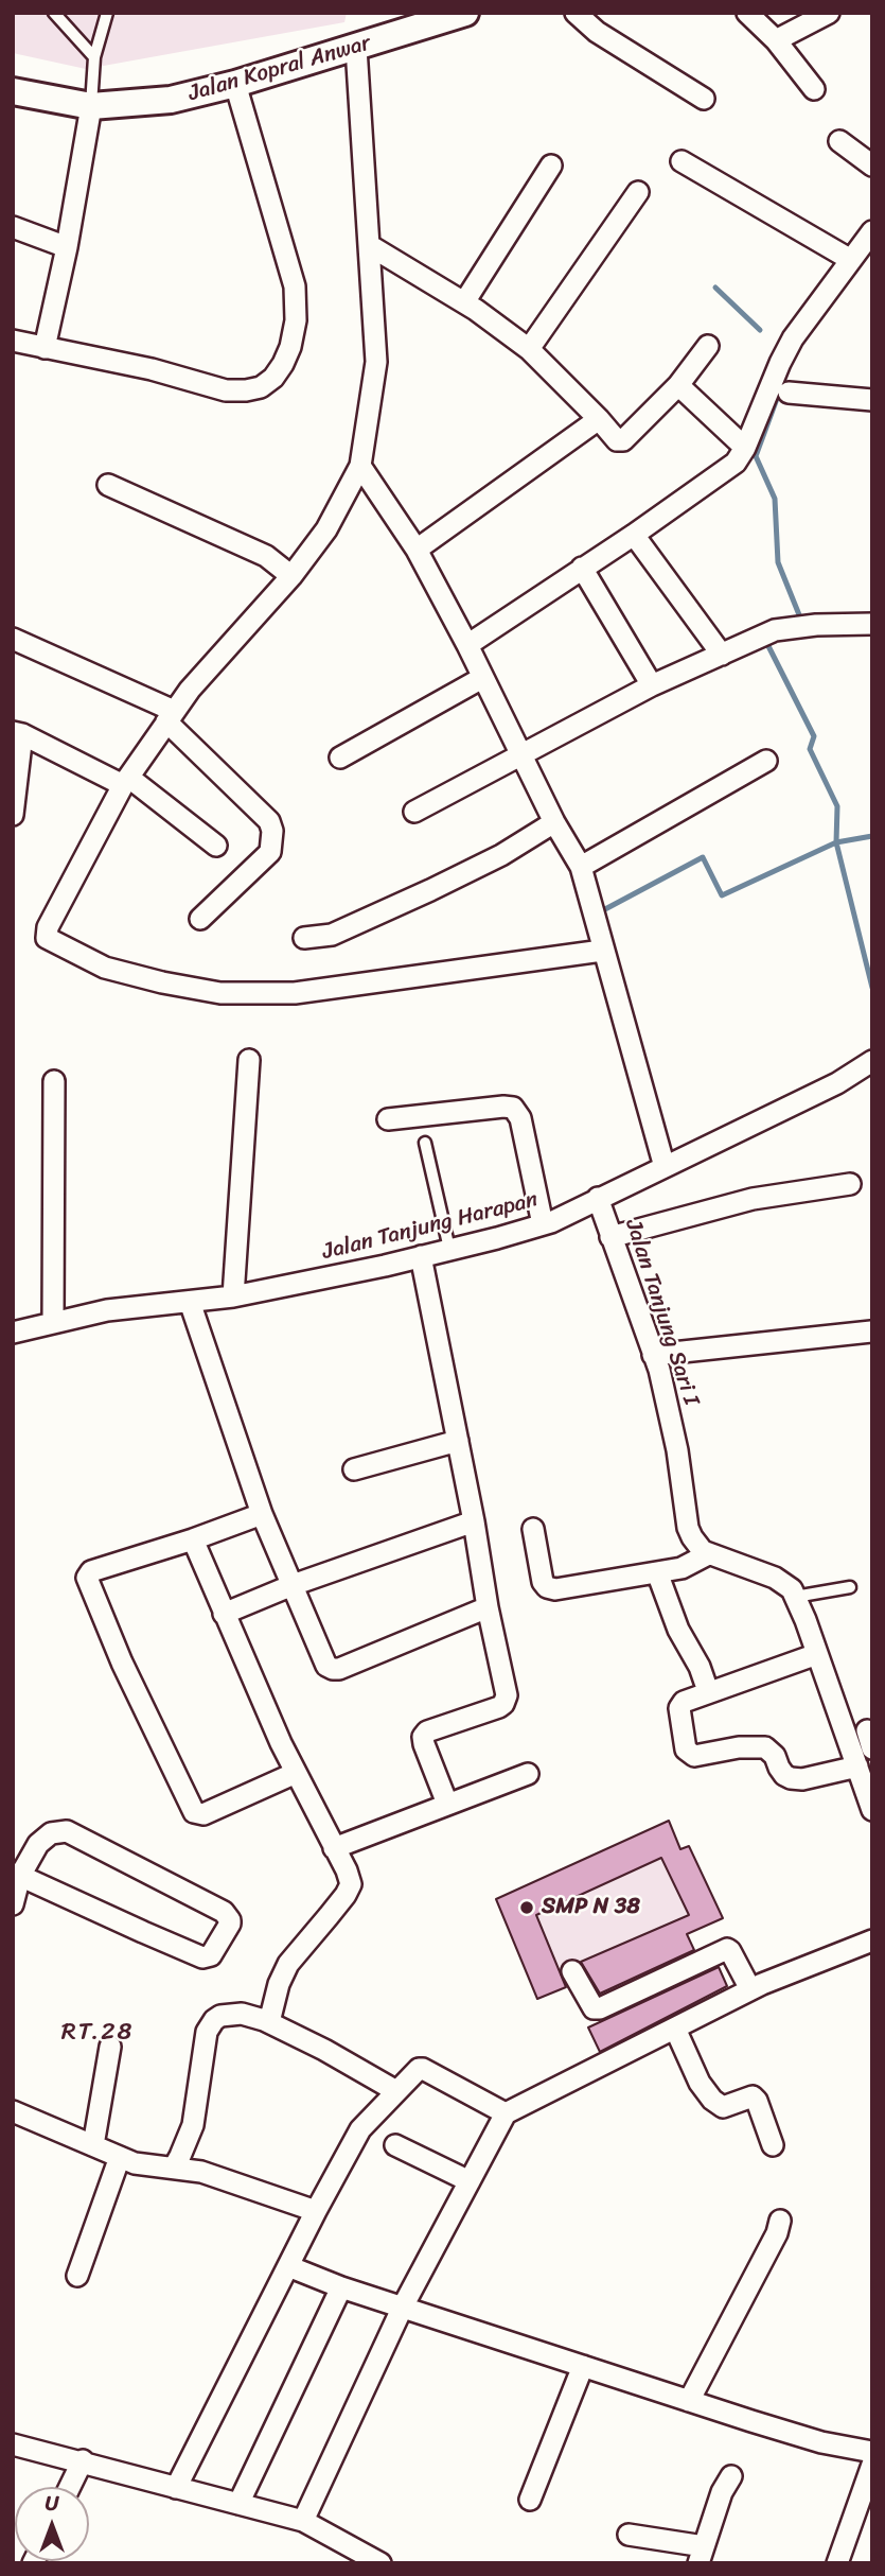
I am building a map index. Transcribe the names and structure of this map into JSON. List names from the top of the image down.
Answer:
{
  "streets": {
    "street": ["Jalan Kopral Anwar", "Jalan Tanjung Harapan", "Jalan Tanjung Sari I"]
  },
  "crossings": [
    ["Jalan Tanjung Harapan", "Jalan Tanjung Sari I"]
  ],
  "districts": ["RT.28"],
  "places": ["SMP N 38"],
  "north": "top"
}
